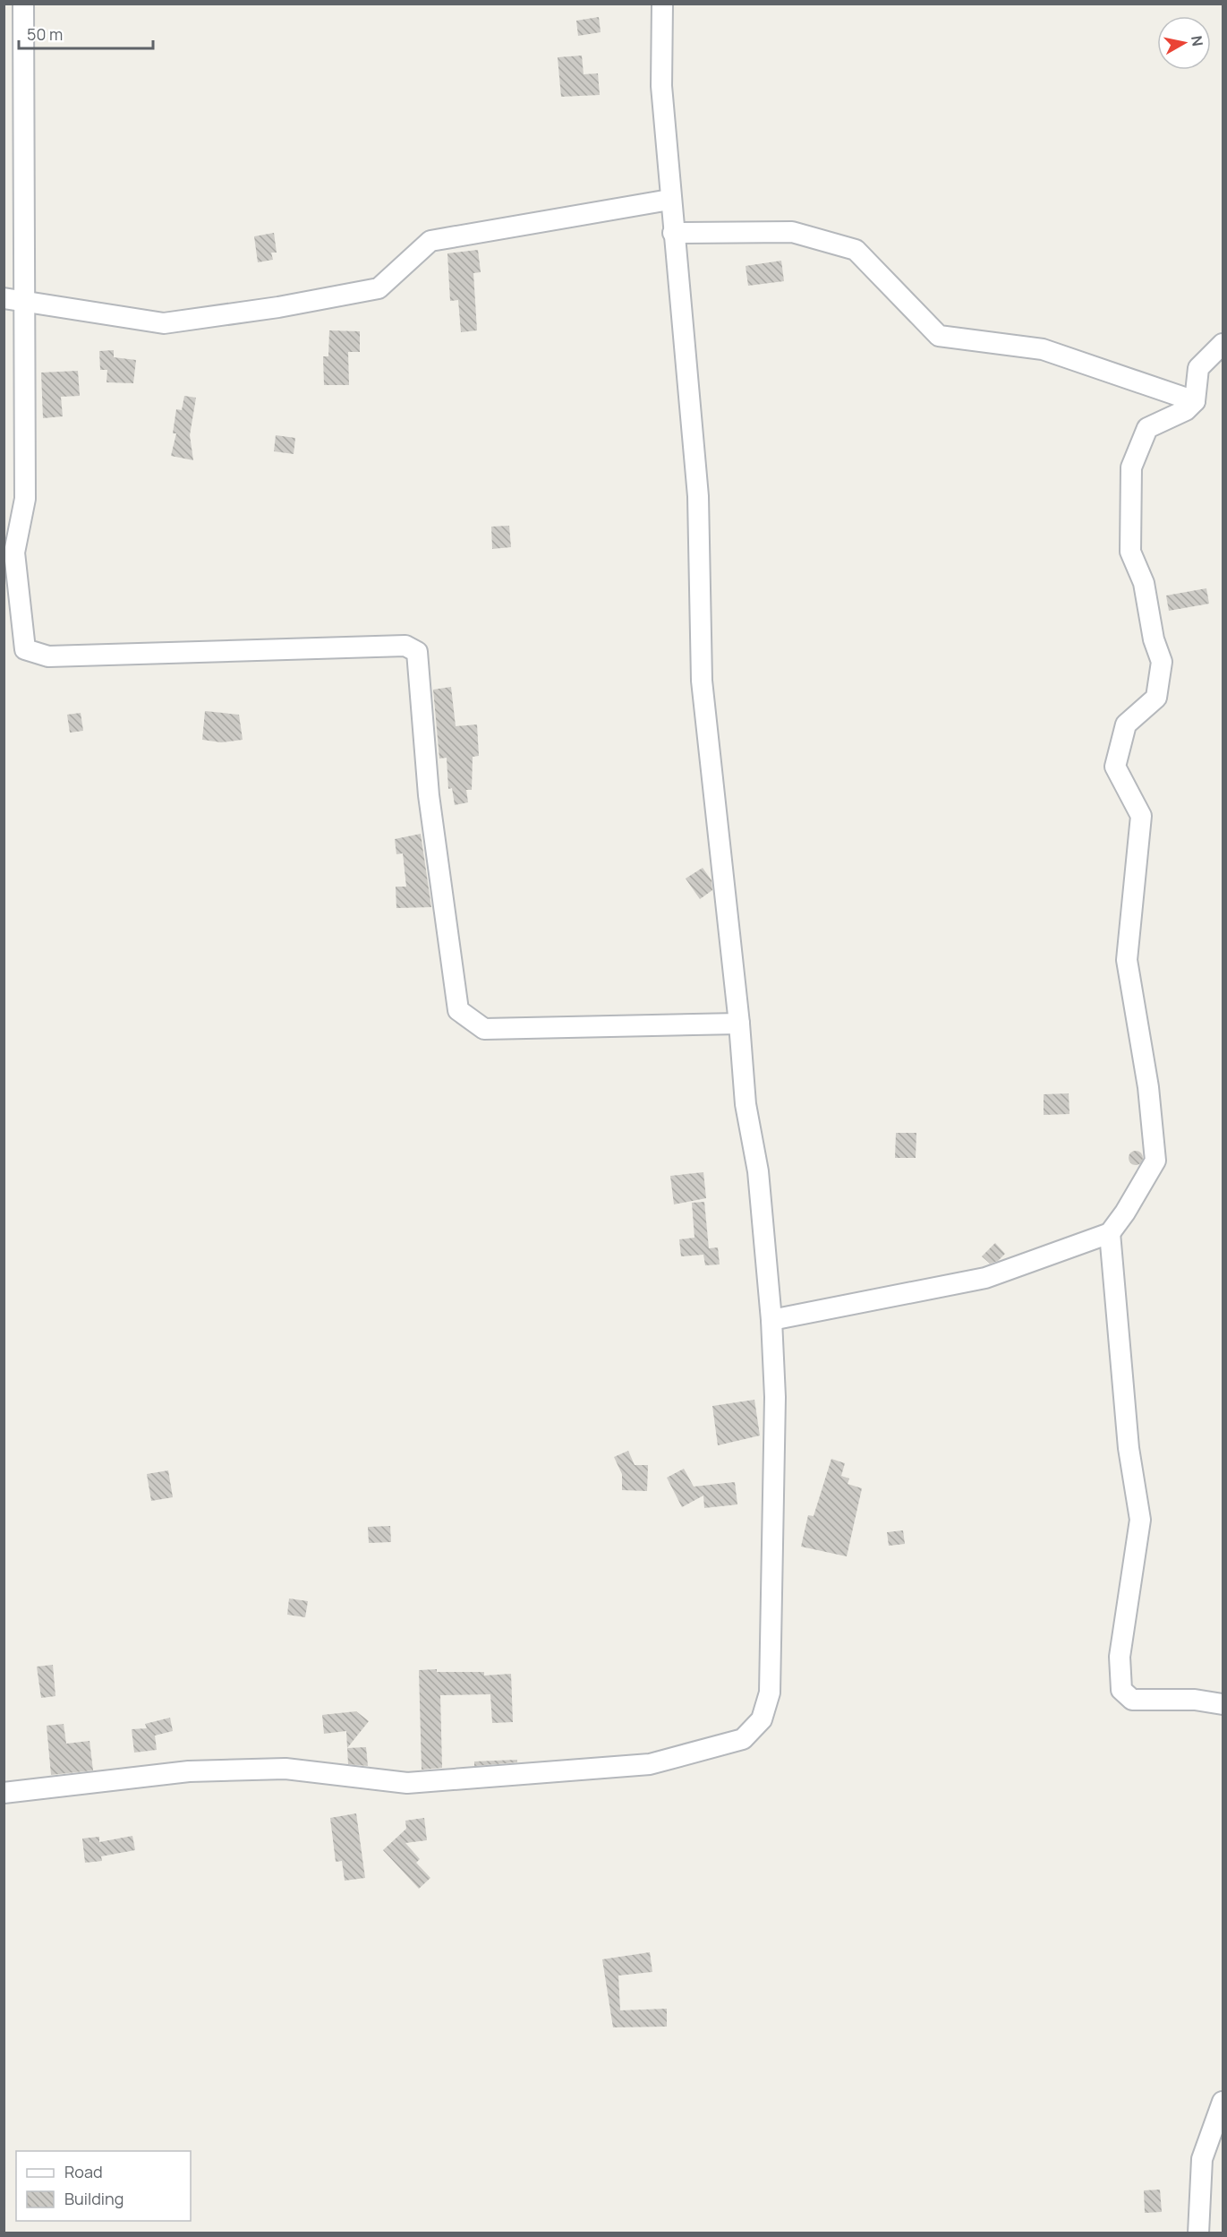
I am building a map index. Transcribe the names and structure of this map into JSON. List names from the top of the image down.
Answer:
{
  "legend": ["Road", "Building"],
  "scale_bar": "50 m",
  "north": "right"
}
